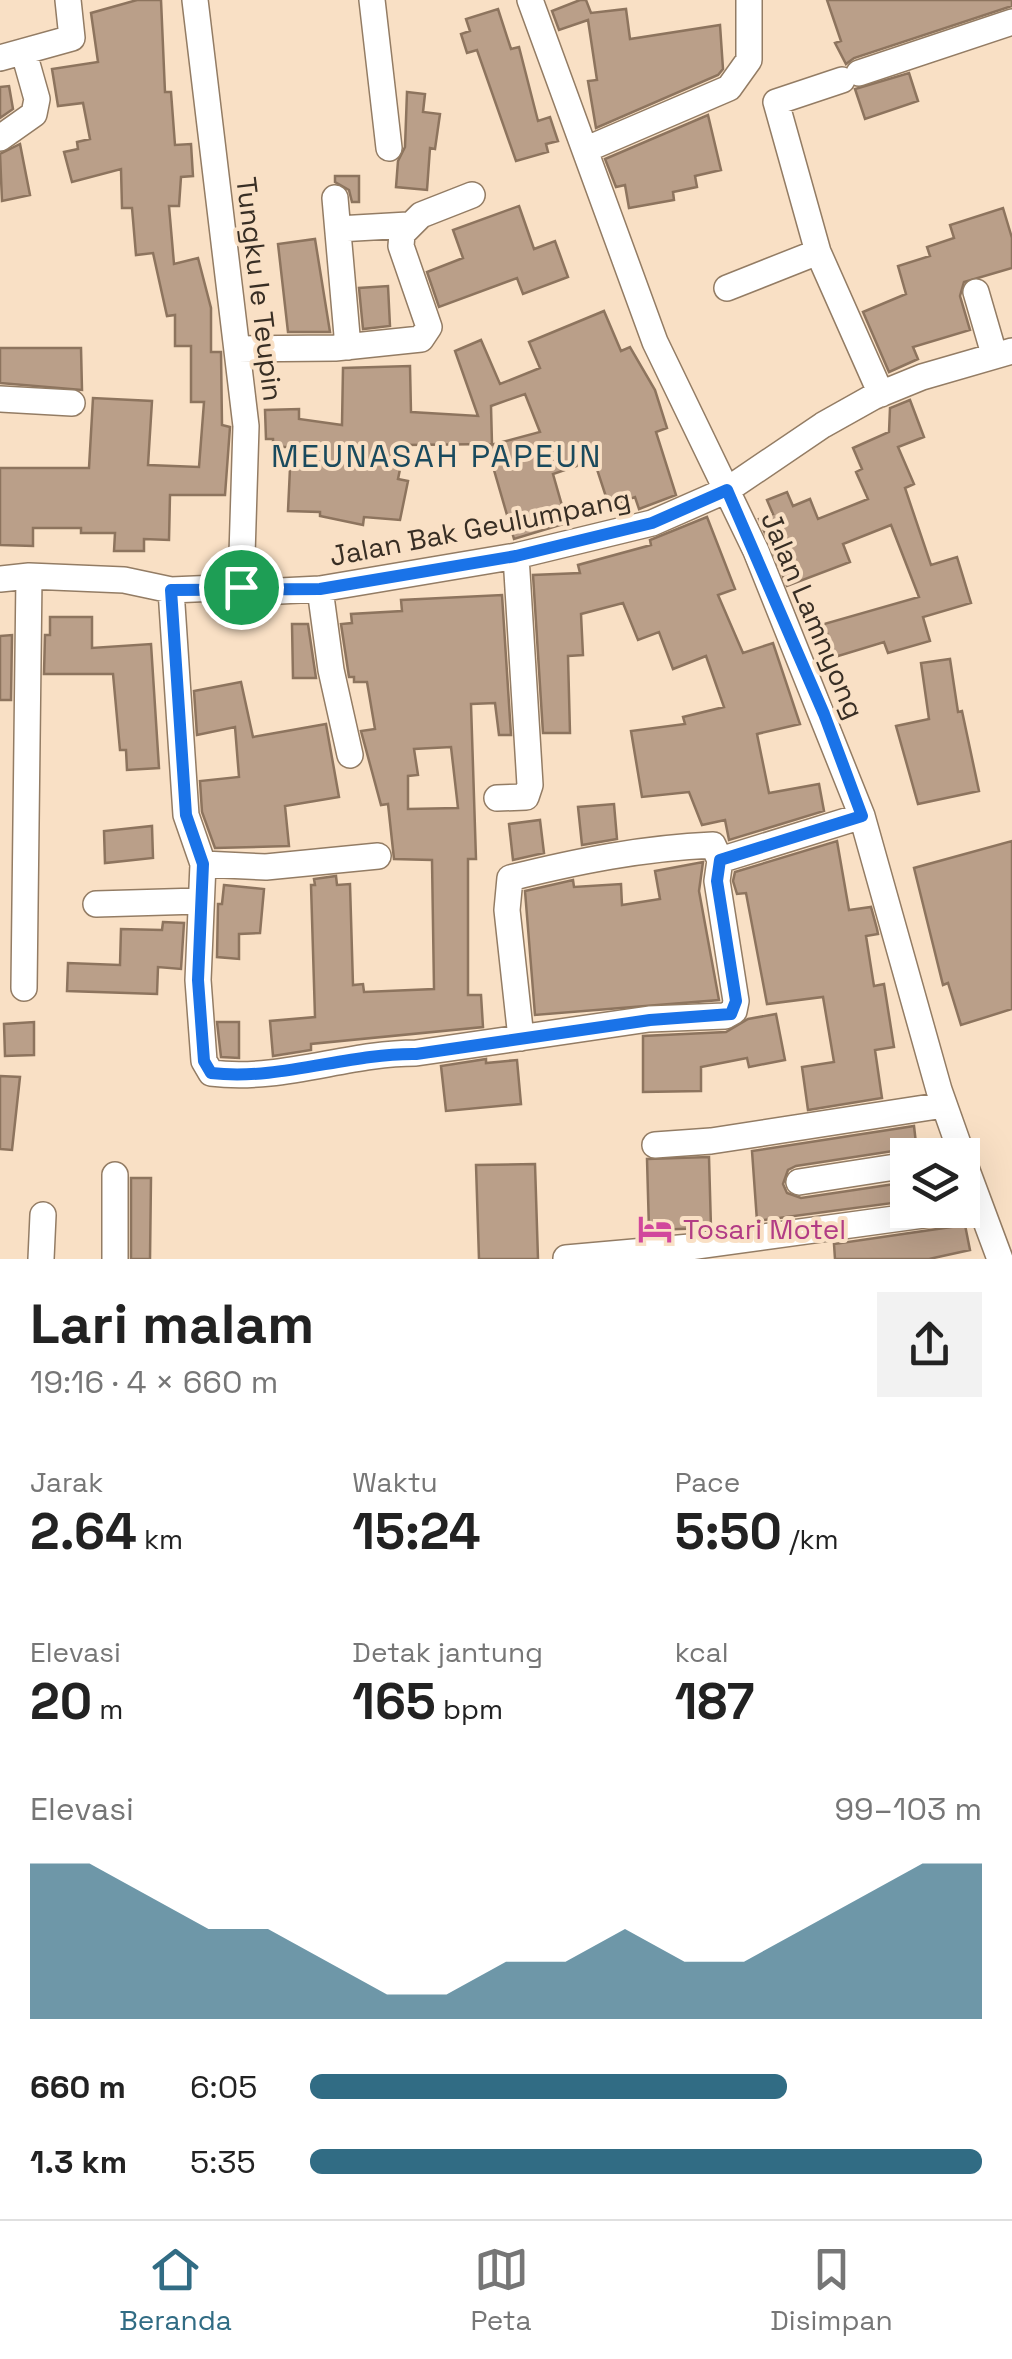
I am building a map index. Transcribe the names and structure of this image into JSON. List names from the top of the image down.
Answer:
{
  "streets": {
    "street": ["Tungku Ie Teupin", "Jalan Bak Geulumpang", "Jalan Lamnyong"]
  },
  "crossings": [
    ["Tungku Ie Teupin", "Jalan Bak Geulumpang"],
    ["Jalan Bak Geulumpang", "Jalan Lamnyong"]
  ],
  "districts": ["MEUNASAH PAPEUN"],
  "places": {
    "hotel": ["Tosari Motel"]
  },
  "page": {
    "heading": ["Lari malam", "19:16 · 4 × 660 m"],
    "stats": [
      ["Jarak", "2.64 km"],
      ["Waktu", "15:24"],
      ["Pace", "5:50 /km"],
      ["Elevasi", "20 m"],
      ["Detak jantung", "165 bpm"],
      ["kcal", "187"]
    ],
    "chart": ["Elevasi", "99–103 m"],
    "list": [
      {
        "name": "660 m",
        "note": "6:05"
      },
      {
        "name": "1.3 km",
        "note": "5:35"
      }
    ],
    "tabs": ["Beranda", "Peta", "Disimpan"]
  }
}
